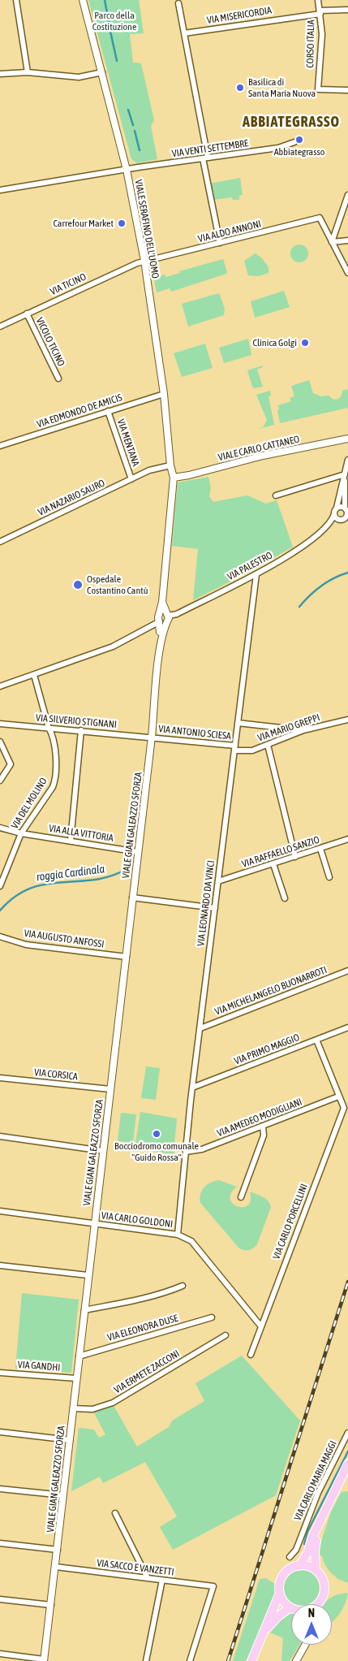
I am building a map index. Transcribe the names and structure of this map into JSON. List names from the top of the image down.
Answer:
{
  "streets": {
    "street": [
      "VIA MISERICORDIA",
      "CORSO ITALIA",
      "VIA VENTI SETTEMBRE",
      "VIALE SERAFINO DELL'UOMO",
      "VIA ALDO ANNONI",
      "VIA TICINO",
      "VICOLO TICINO",
      "VIA EDMONDO DE AMICIS",
      "VIA MENTANA",
      "VIALE CARLO CATTANEO",
      "VIA NAZARIO SAURO",
      "VIA PALESTRO",
      "VIA SILVERIO STIGNANI",
      "VIA MARIO GREPPI",
      "VIA ANTONIO SCIESA",
      "VIA DEL MOLINO",
      "VIALE GIAN GALEAZZO SFORZA",
      "VIA ALLA VITTORIA",
      "VIA RAFFAELLO SANZIO",
      "VIA LEONARDO DA VINCI",
      "VIA AUGUSTO ANFOSSI",
      "VIA MICHELANGELO BUONARROTI",
      "VIA PRIMO MAGGIO",
      "VIA CORSICA",
      "VIA AMEDEO MODIGLIANI",
      "VIA CARLO GOLDONI",
      "VIA CARLO PORCELLINI",
      "VIA ELEONORA DUSE",
      "VIA GANDHI",
      "VIA ERMETE ZACCONI",
      "VIA CARLO MARIA MAGGI",
      "VIA SACCO E VANZETTI"
    ]
  },
  "crossings": [
    ["VIA MISERICORDIA", "CORSO ITALIA"],
    ["VIA VENTI SETTEMBRE", "VIALE SERAFINO DELL'UOMO"],
    ["VIALE SERAFINO DELL'UOMO", "VIA ALDO ANNONI"],
    ["VIALE SERAFINO DELL'UOMO", "VIA TICINO"],
    ["VIALE SERAFINO DELL'UOMO", "VIA EDMONDO DE AMICIS"],
    ["VIALE SERAFINO DELL'UOMO", "VIALE CARLO CATTANEO"],
    ["VIALE SERAFINO DELL'UOMO", "VIA NAZARIO SAURO"],
    ["VIALE SERAFINO DELL'UOMO", "VIALE GIAN GALEAZZO SFORZA"],
    ["VIA ALDO ANNONI", "VIA TICINO"],
    ["VIA TICINO", "VICOLO TICINO"],
    ["VIA EDMONDO DE AMICIS", "VIA MENTANA"],
    ["VIA MENTANA", "VIA NAZARIO SAURO"],
    ["VIALE CARLO CATTANEO", "VIALE GIAN GALEAZZO SFORZA"],
    ["VIA PALESTRO", "VIA DEL MOLINO"],
    ["VIA PALESTRO", "VIALE GIAN GALEAZZO SFORZA"],
    ["VIA PALESTRO", "VIA LEONARDO DA VINCI"],
    ["VIA SILVERIO STIGNANI", "VIA ANTONIO SCIESA"],
    ["VIA SILVERIO STIGNANI", "VIA DEL MOLINO"],
    ["VIA SILVERIO STIGNANI", "VIALE GIAN GALEAZZO SFORZA"],
    ["VIA MARIO GREPPI", "VIA ANTONIO SCIESA"],
    ["VIA MARIO GREPPI", "VIA LEONARDO DA VINCI"],
    ["VIA ANTONIO SCIESA", "VIALE GIAN GALEAZZO SFORZA"],
    ["VIA ANTONIO SCIESA", "VIA LEONARDO DA VINCI"],
    ["VIA DEL MOLINO", "VIA ALLA VITTORIA"],
    ["VIALE GIAN GALEAZZO SFORZA", "VIA ALLA VITTORIA"],
    ["VIALE GIAN GALEAZZO SFORZA", "VIA AUGUSTO ANFOSSI"],
    ["VIALE GIAN GALEAZZO SFORZA", "VIA CORSICA"],
    ["VIALE GIAN GALEAZZO SFORZA", "VIA CARLO GOLDONI"],
    ["VIALE GIAN GALEAZZO SFORZA", "VIA ELEONORA DUSE"],
    ["VIALE GIAN GALEAZZO SFORZA", "VIA GANDHI"],
    ["VIALE GIAN GALEAZZO SFORZA", "VIA ERMETE ZACCONI"],
    ["VIALE GIAN GALEAZZO SFORZA", "VIA SACCO E VANZETTI"],
    ["VIA RAFFAELLO SANZIO", "VIA LEONARDO DA VINCI"],
    ["VIA LEONARDO DA VINCI", "VIA MICHELANGELO BUONARROTI"],
    ["VIA LEONARDO DA VINCI", "VIA PRIMO MAGGIO"],
    ["VIA LEONARDO DA VINCI", "VIA AMEDEO MODIGLIANI"],
    ["VIA LEONARDO DA VINCI", "VIA CARLO GOLDONI"],
    ["VIA PRIMO MAGGIO", "VIA CARLO PORCELLINI"],
    ["VIA AMEDEO MODIGLIANI", "VIA CARLO PORCELLINI"]
  ],
  "districts": ["ABBIATEGRASSO"],
  "water": ["roggia Cardinala"],
  "parks": ["Parco della Costituzione"],
  "places": [
    "Basilica di Santa Maria Nuova",
    "Abbiategrasso",
    "Carrefour Market",
    "Clinica Golgi",
    "Ospedale Costantino Cantù",
    "Bocciodromo comunale \"Guido Rossa\""
  ],
  "north": "top"
}
